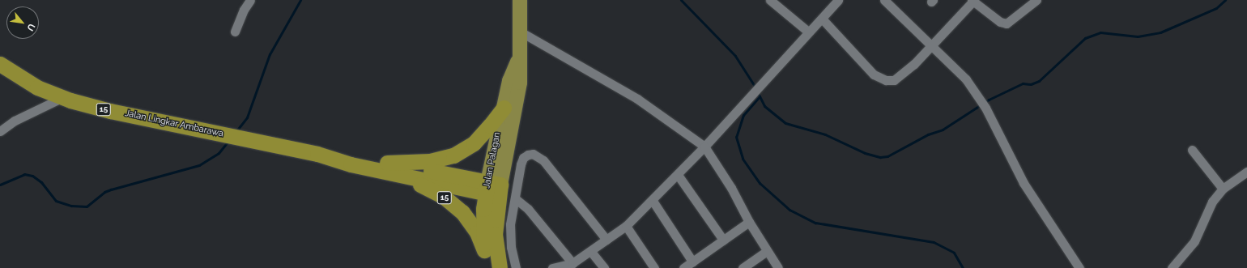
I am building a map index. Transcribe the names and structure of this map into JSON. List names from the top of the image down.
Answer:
{
  "streets": {
    "highway": ["15", "Jalan Lingkar Ambarawa", "Jalan Palagan"]
  },
  "crossings": [
    ["15", "Jalan Lingkar Ambarawa"],
    ["15", "Jalan Palagan"],
    ["Jalan Lingkar Ambarawa", "Jalan Palagan"]
  ],
  "north": "bottom right"
}
